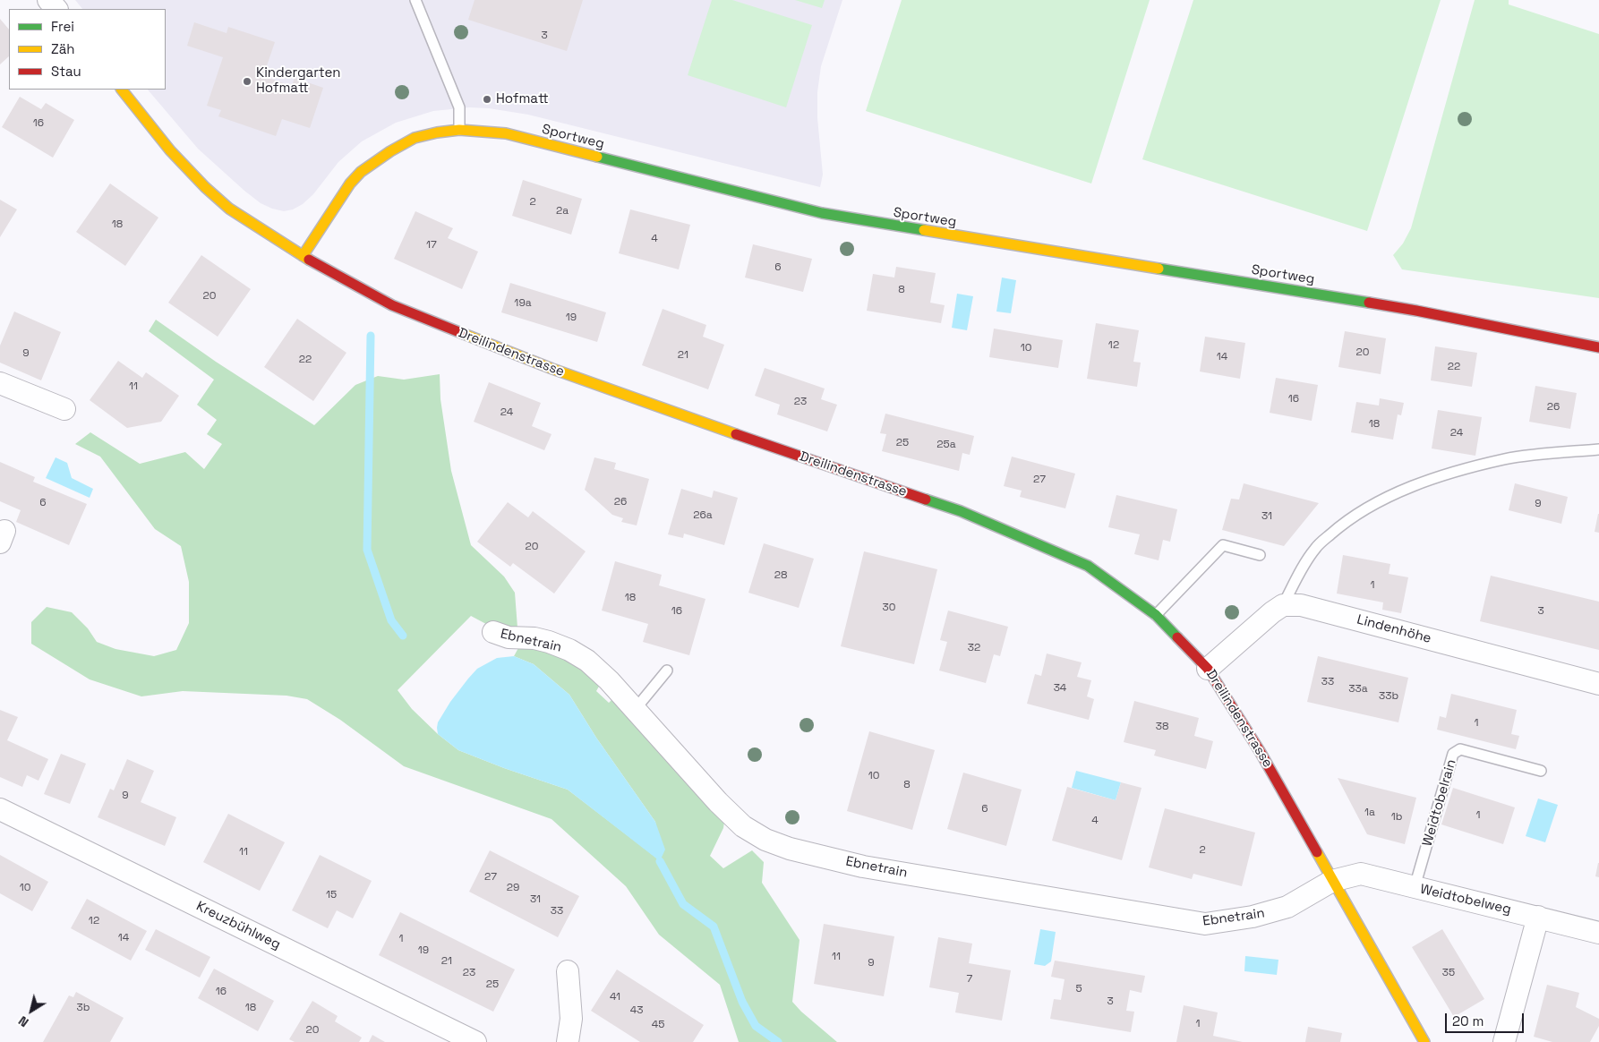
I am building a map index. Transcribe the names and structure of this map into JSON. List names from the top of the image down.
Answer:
{
  "streets": {
    "street": [
      "Sportweg",
      "Dreilindenstrasse",
      "Lindenhöhe",
      "Ebnetrain",
      "Weidtobelweg",
      "Kreuzbühlweg"
    ],
    "lane": ["Weidtobelrain"]
  },
  "crossings": [
    ["Sportweg", "Dreilindenstrasse"],
    ["Dreilindenstrasse", "Ebnetrain"],
    ["Dreilindenstrasse", "Weidtobelweg"],
    ["Ebnetrain", "Weidtobelweg"],
    ["Weidtobelrain", "Weidtobelweg"]
  ],
  "places": ["Kindergarten Hofmatt", "Hofmatt"],
  "house_numbers": [
    "3",
    "16",
    "2",
    "2a",
    "18",
    "4",
    "17",
    "6",
    "8",
    "20",
    "19a",
    "19",
    "12",
    "10",
    "20",
    "9",
    "21",
    "14",
    "22",
    "22",
    "11",
    "16",
    "23",
    "26",
    "24",
    "18",
    "24",
    "25",
    "25a",
    "27",
    "26",
    "6",
    "9",
    "26a",
    "31",
    "20",
    "28",
    "1",
    "18",
    "30",
    "16",
    "3",
    "32",
    "33",
    "34",
    "33a",
    "33b",
    "1",
    "38",
    "10",
    "8",
    "9",
    "6",
    "1a",
    "1",
    "1b",
    "4",
    "2",
    "11",
    "27",
    "10",
    "29",
    "15",
    "31",
    "33",
    "12",
    "14",
    "1",
    "19",
    "11",
    "21",
    "9",
    "23",
    "35",
    "7",
    "25",
    "5",
    "16",
    "41",
    "3",
    "3b",
    "18",
    "43",
    "1",
    "45",
    "20"
  ],
  "legend": ["Frei", "Zäh", "Stau"],
  "scale_bar": "20 m",
  "north": "bottom left"
}
